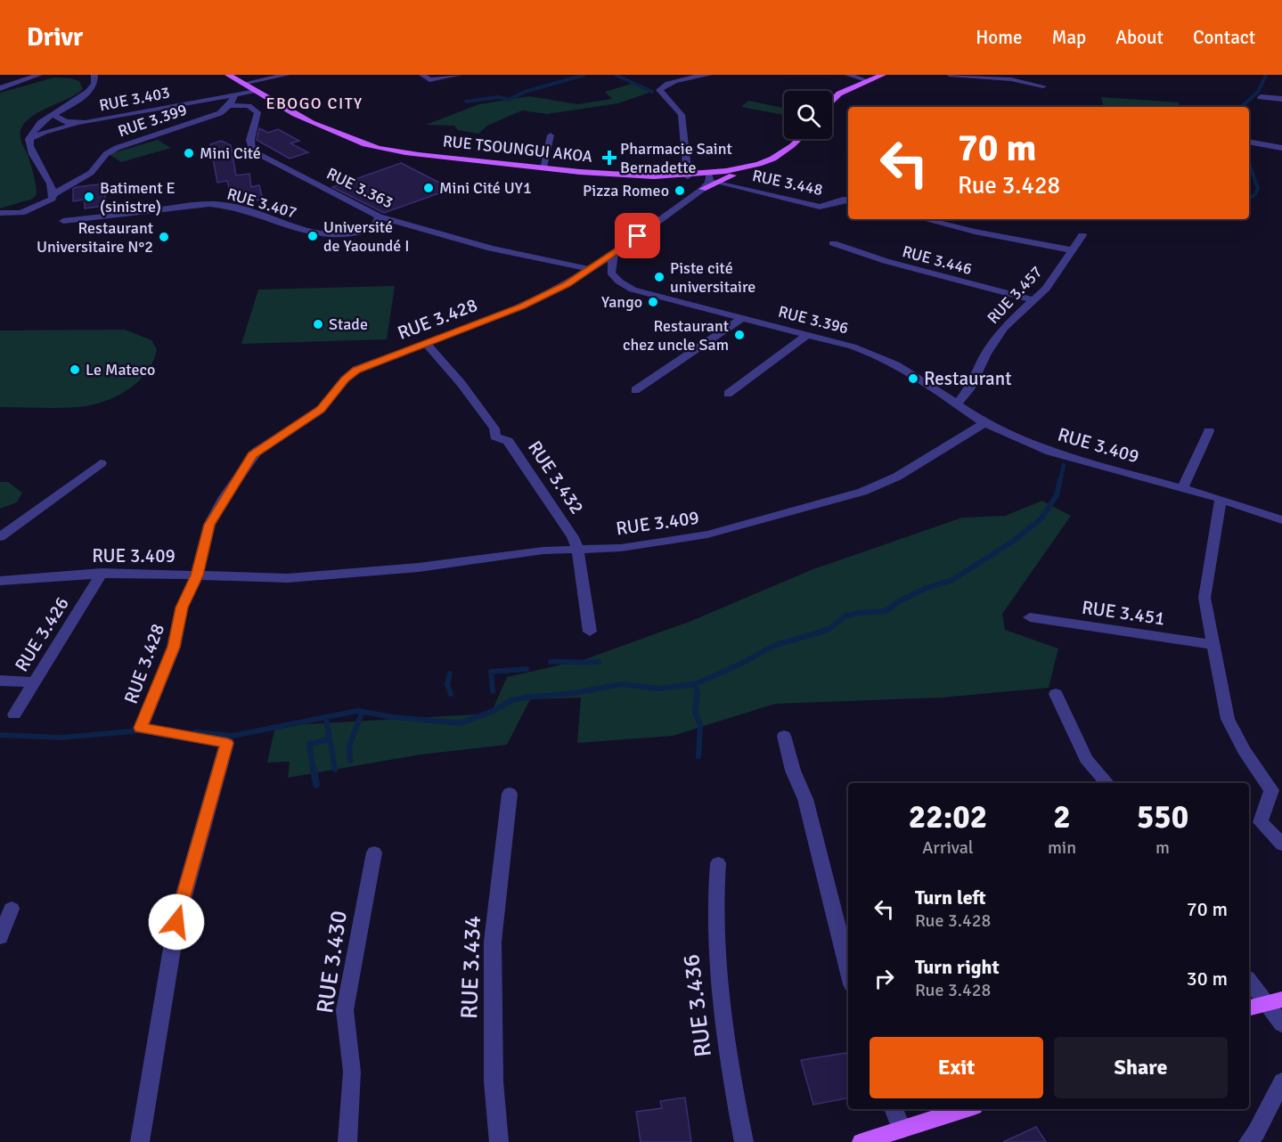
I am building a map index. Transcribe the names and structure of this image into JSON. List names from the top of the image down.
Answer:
{
  "streets": {
    "main road": ["RUE TSOUNGUI AKOA"],
    "street": [
      "RUE 3.403",
      "RUE 3.399",
      "RUE 3.448",
      "RUE 3.363",
      "RUE 3.407",
      "RUE 3.446",
      "RUE 3.457",
      "RUE 3.428",
      "RUE 3.396",
      "RUE 3.409",
      "RUE 3.432",
      "RUE 3.451",
      "RUE 3.426",
      "RUE 3.430",
      "RUE 3.434",
      "RUE 3.436"
    ]
  },
  "crossings": [
    ["RUE 3.403", "RUE 3.399"],
    ["RUE 3.403", "RUE TSOUNGUI AKOA"],
    ["RUE 3.399", "RUE 3.363"],
    ["RUE 3.363", "RUE 3.407"],
    ["RUE 3.363", "RUE 3.428"],
    ["RUE 3.446", "RUE 3.457"],
    ["RUE 3.457", "RUE 3.396"],
    ["RUE 3.428", "RUE 3.396"],
    ["RUE 3.428", "RUE 3.409"],
    ["RUE 3.428", "RUE 3.432"],
    ["RUE 3.396", "RUE 3.409"],
    ["RUE 3.409", "RUE 3.432"],
    ["RUE 3.409", "RUE 3.426"]
  ],
  "districts": ["EBOGO CITY"],
  "places": {
    "other": [
      "Mini Cité",
      "Mini Cité UY1",
      "Pizza Romeo",
      "Batiment E (sinistre)",
      "Université de Yaoundé I",
      "Restaurant Universitaire N°2",
      "Piste cité universitaire",
      "Yango",
      "Stade",
      "Restaurant chez uncle Sam",
      "Le Mateco",
      "Restaurant"
    ],
    "health": ["Pharmacie Saint Bernadette"]
  },
  "page": {
    "header": "Drivr",
    "nav": [
      "Home",
      "Map",
      "About",
      "Contact"
    ],
    "turn": ["70 m", "Rue 3.428"],
    "eta": [
      "22:02",
      "Arrival",
      "2",
      "min",
      "550",
      "m"
    ],
    "list": [
      {
        "name": "Turn left",
        "note": "Rue 3.428",
        "value": "70 m"
      },
      {
        "name": "Turn right",
        "note": "Rue 3.428",
        "value": "30 m"
      }
    ],
    "buttons": ["Exit", "Share"]
  }
}
